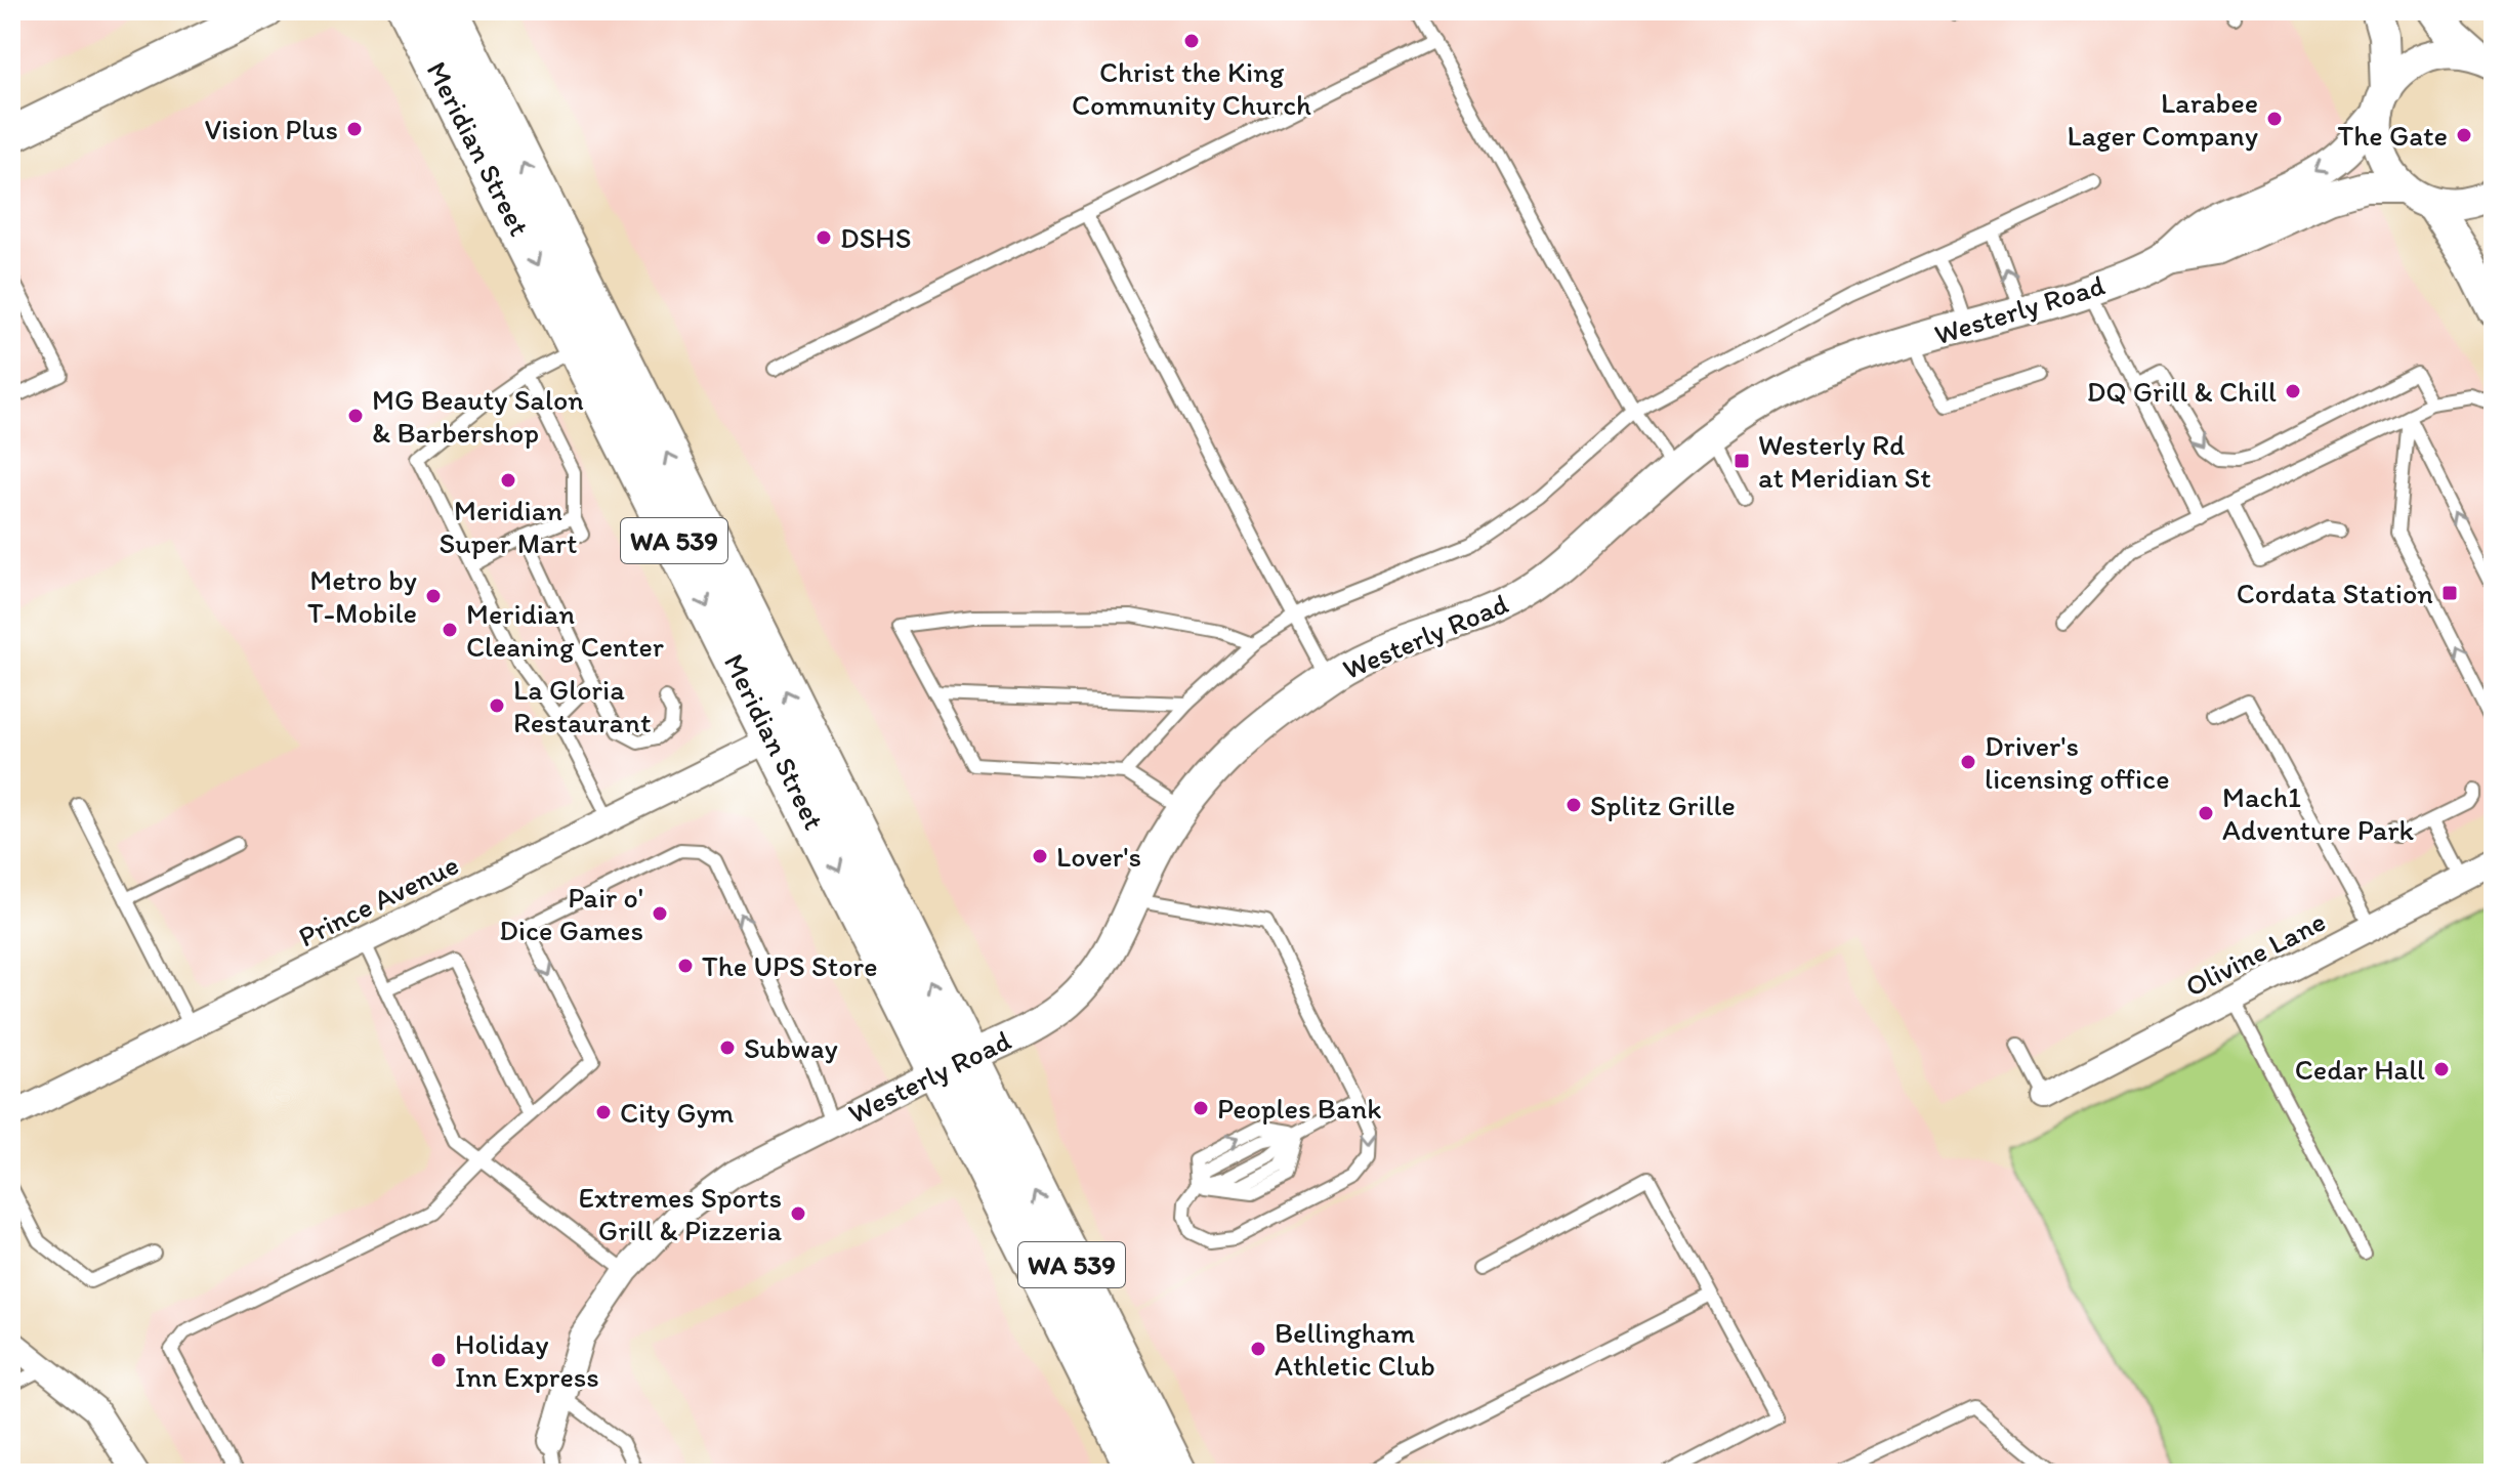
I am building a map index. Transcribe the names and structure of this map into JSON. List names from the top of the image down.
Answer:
{
  "streets": {
    "highway": ["Meridian Street", "WA 539"],
    "street": ["Westerly Road", "Prince Avenue", "Olivine Lane"]
  },
  "crossings": [
    ["Meridian Street", "Westerly Road"],
    ["Meridian Street", "Prince Avenue"]
  ],
  "places": {
    "other": [
      "Christ the King Community Church",
      "Larabee Lager Company",
      "Vision Plus",
      "The Gate",
      "DSHS",
      "DQ Grill & Chill",
      "MG Beauty Salon & Barbershop",
      "Meridian Super Mart",
      "Metro by T-Mobile",
      "Meridian Cleaning Center",
      "La Gloria Restaurant",
      "Driver's licensing office",
      "Splitz Grille",
      "Mach1 Adventure Park",
      "Lover's",
      "Pair o' Dice Games",
      "The UPS Store",
      "Subway",
      "Cedar Hall",
      "Peoples Bank",
      "City Gym",
      "Extremes Sports Grill & Pizzeria",
      "Bellingham Athletic Club",
      "Holiday Inn Express"
    ],
    "transit": ["Westerly Rd at Meridian St", "Cordata Station"]
  }
}
